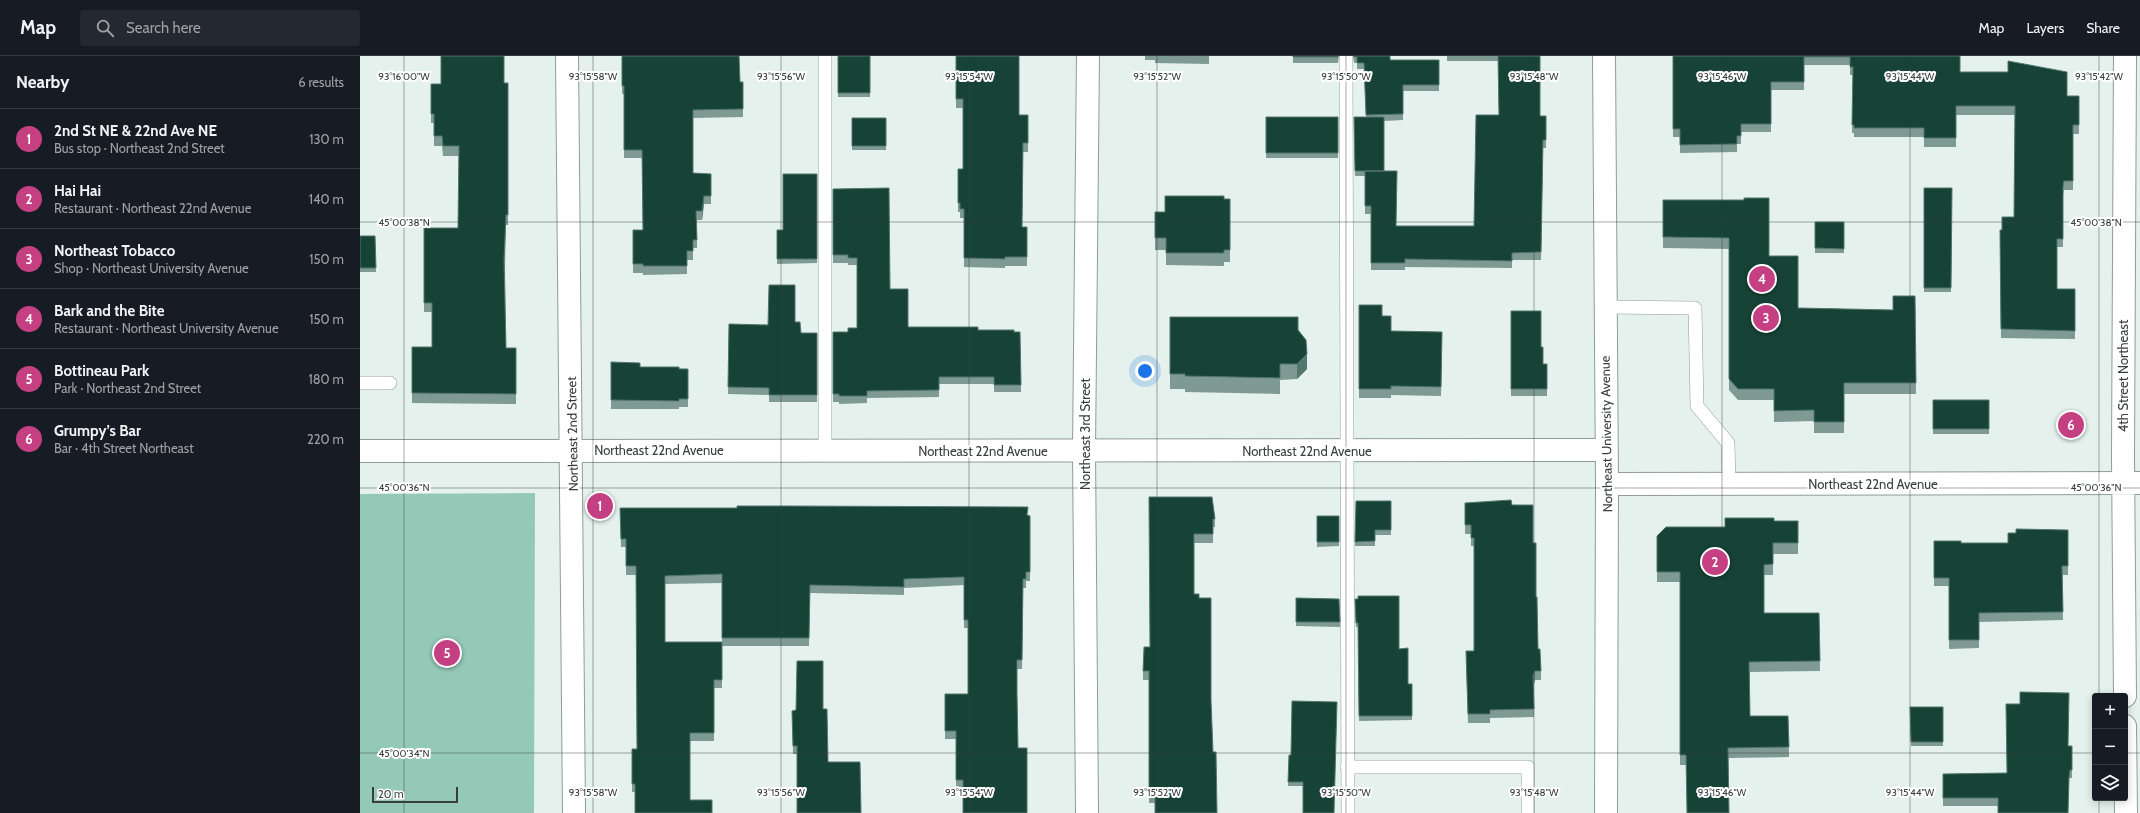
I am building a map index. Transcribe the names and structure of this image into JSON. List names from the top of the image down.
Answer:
{
  "streets": {
    "street": [
      "4th Street Northeast",
      "Northeast 2nd Street",
      "Northeast 3rd Street",
      "Northeast University Avenue",
      "Northeast 22nd Avenue"
    ]
  },
  "crossings": [
    ["4th Street Northeast", "Northeast 22nd Avenue"],
    ["Northeast 2nd Street", "Northeast 22nd Avenue"],
    ["Northeast 3rd Street", "Northeast 22nd Avenue"],
    ["Northeast University Avenue", "Northeast 22nd Avenue"]
  ],
  "scale_bar": "20 m",
  "page": {
    "header": "Map",
    "search": "Search here",
    "nav": ["Map", "Layers", "Share"],
    "heading": ["Nearby", "6 results"],
    "list": [
      {
        "mark": "1",
        "name": "2nd St NE & 22nd Ave NE",
        "note": "Bus stop · Northeast 2nd Street",
        "value": "130 m"
      },
      {
        "mark": "2",
        "name": "Hai Hai",
        "note": "Restaurant · Northeast 22nd Avenue",
        "value": "140 m"
      },
      {
        "mark": "3",
        "name": "Northeast Tobacco",
        "note": "Shop · Northeast University Avenue",
        "value": "150 m"
      },
      {
        "mark": "4",
        "name": "Bark and the Bite",
        "note": "Restaurant · Northeast University Avenue",
        "value": "150 m"
      },
      {
        "mark": "5",
        "name": "Bottineau Park",
        "note": "Park · Northeast 2nd Street",
        "value": "180 m"
      },
      {
        "mark": "6",
        "name": "Grumpy’s Bar",
        "note": "Bar · 4th Street Northeast",
        "value": "220 m"
      }
    ],
    "pins": [
      "4",
      "3",
      "6",
      "1",
      "2",
      "5"
    ],
    "map_buttons": ["+", "−"],
    "scale": "20 m"
  },
  "coordinates": [
    "93°16'00\"W",
    "93°15'58\"W",
    "93°15'56\"W",
    "93°15'54\"W",
    "93°15'52\"W",
    "93°15'50\"W",
    "93°15'48\"W",
    "93°15'46\"W",
    "93°15'44\"W",
    "93°15'42\"W",
    "45°00'38\"N",
    "45°00'36\"N",
    "45°00'34\"N"
  ]
}
